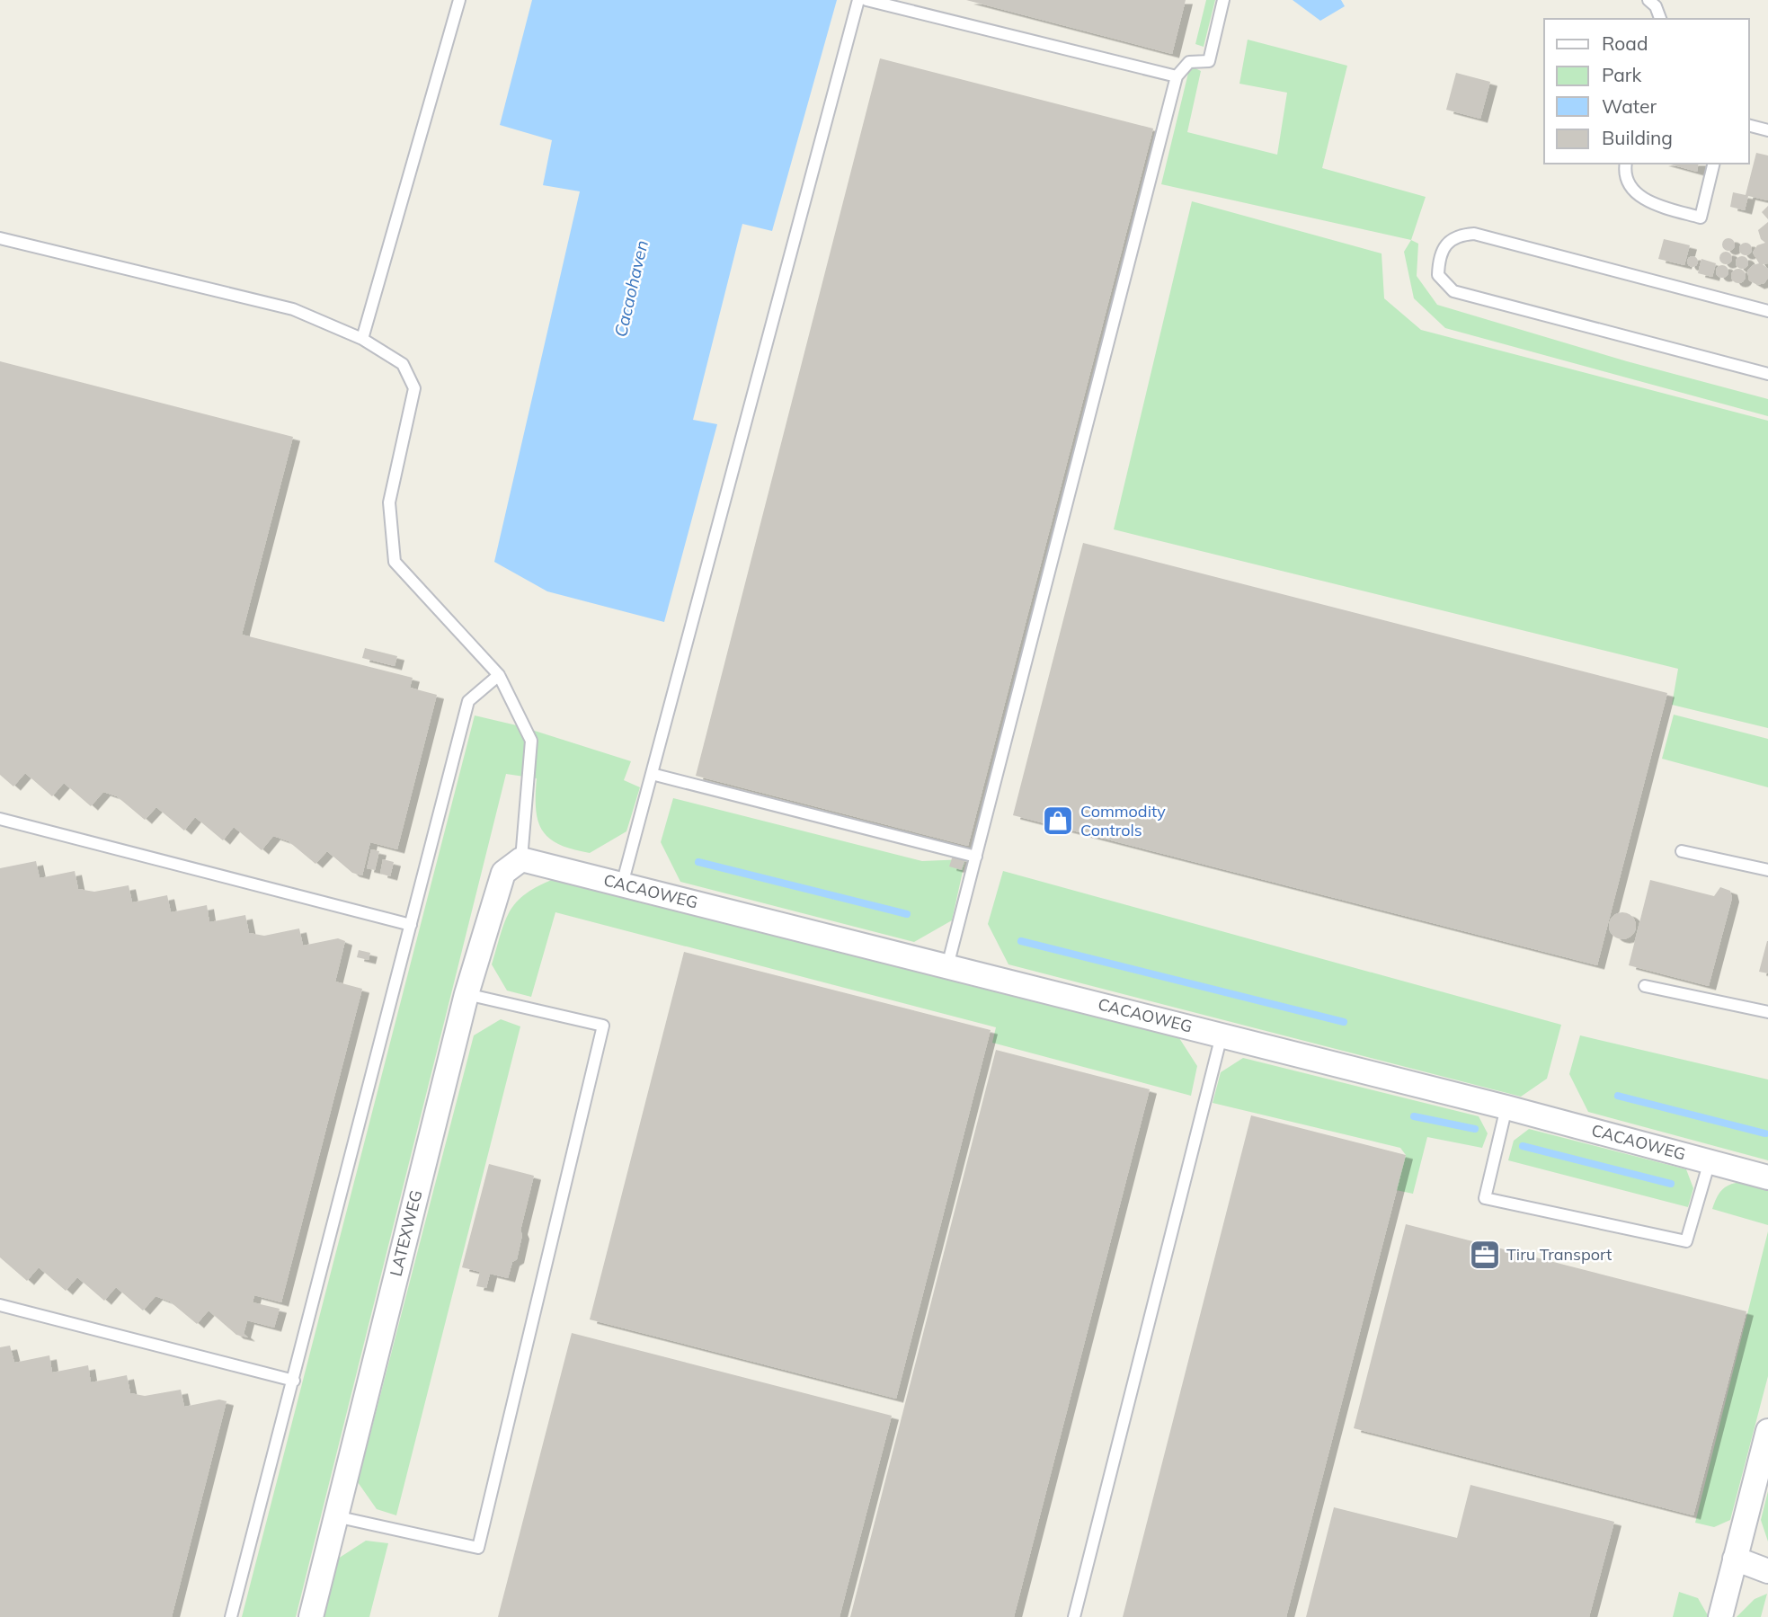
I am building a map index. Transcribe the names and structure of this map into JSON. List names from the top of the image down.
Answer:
{
  "streets": {
    "street": ["CACAOWEG", "LATEXWEG"]
  },
  "crossings": [
    ["CACAOWEG", "LATEXWEG"]
  ],
  "water": ["Cacaohaven"],
  "places": {
    "shop": ["Commodity Controls"],
    "office": ["Tiru Transport"]
  },
  "legend": [
    "Road",
    "Park",
    "Water",
    "Building"
  ]
}
